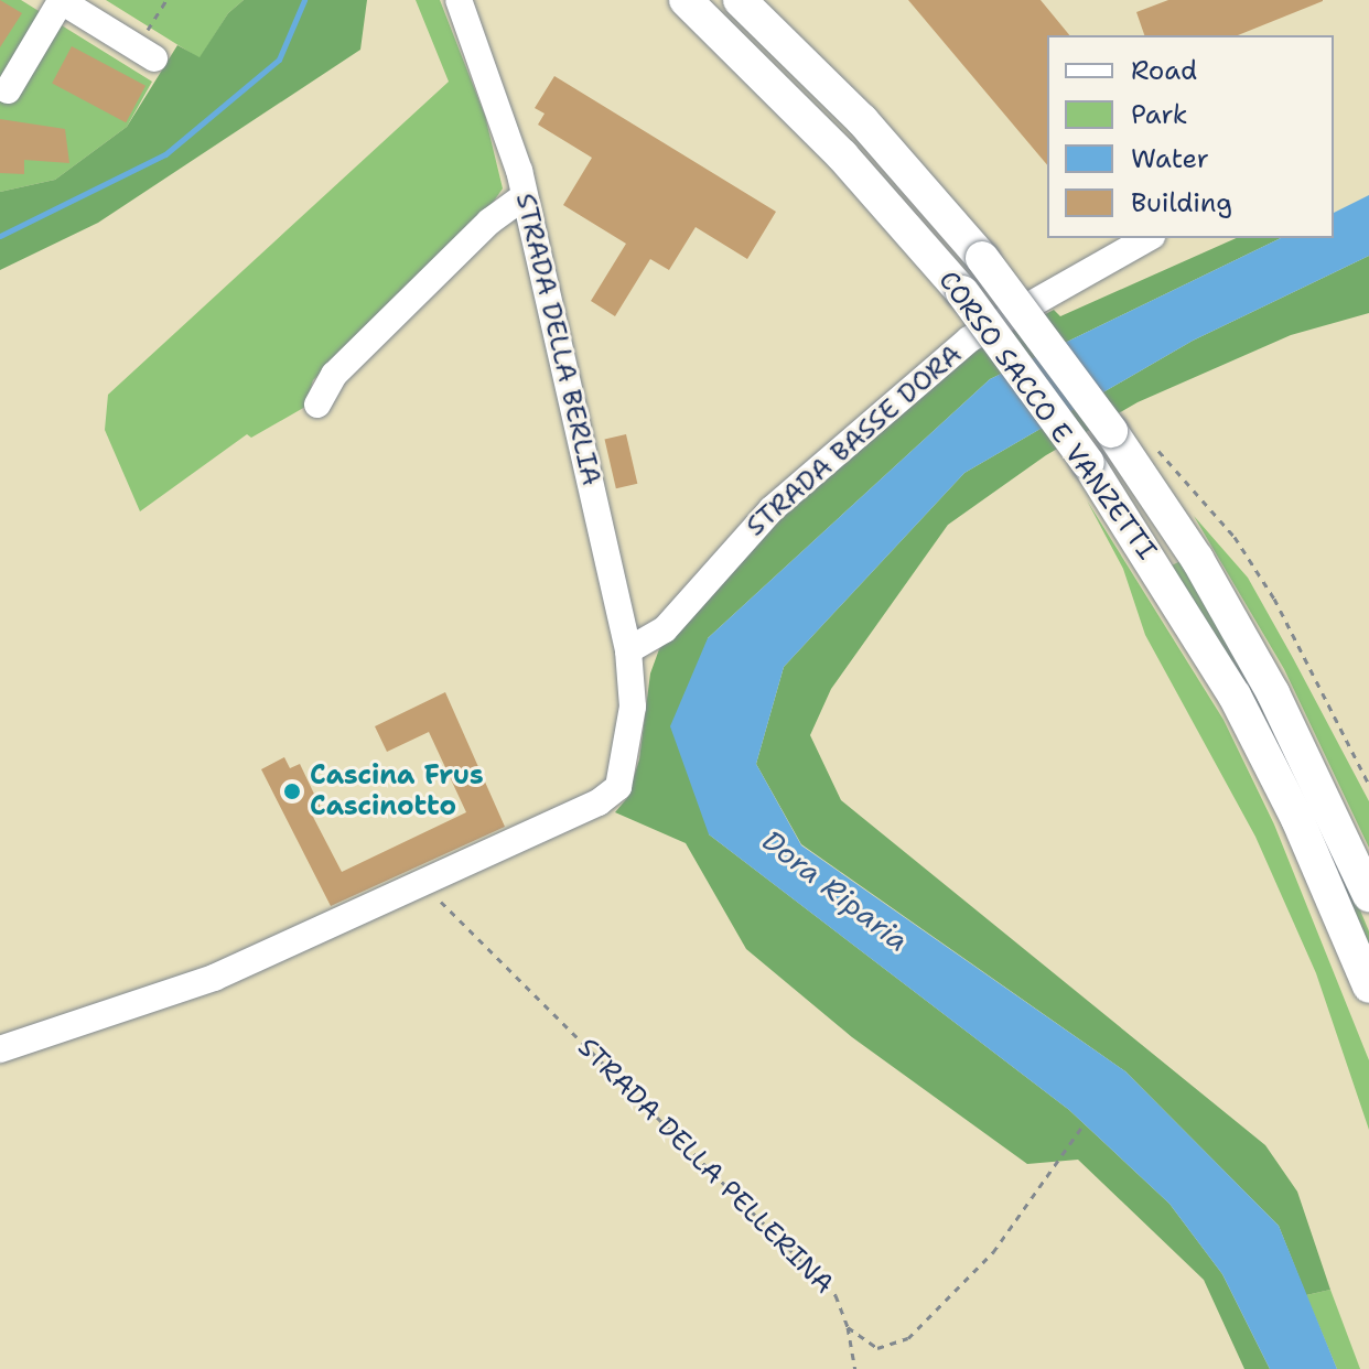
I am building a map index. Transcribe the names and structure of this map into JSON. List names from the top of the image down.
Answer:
{
  "streets": {
    "main road": ["CORSO SACCO E VANZETTI"],
    "street": ["STRADA DELLA BERLIA", "STRADA BASSE DORA"],
    "path": ["STRADA DELLA PELLERINA"]
  },
  "crossings": [
    ["STRADA DELLA BERLIA", "STRADA BASSE DORA"],
    ["STRADA DELLA BERLIA", "STRADA DELLA PELLERINA"]
  ],
  "water": ["Dora Riparia"],
  "places": ["Cascina Frus Cascinotto"],
  "legend": [
    "Road",
    "Park",
    "Water",
    "Building"
  ]
}
